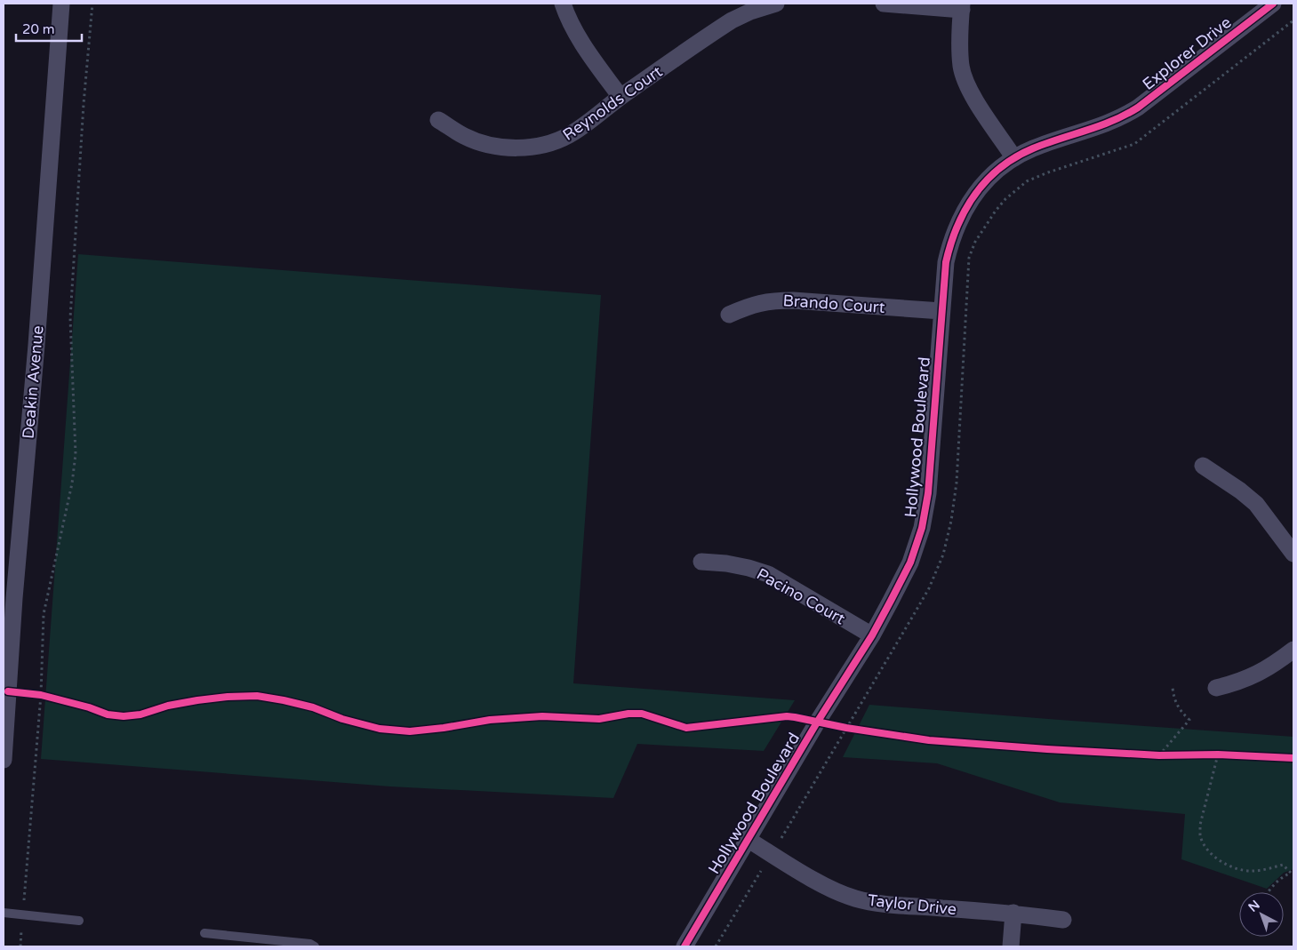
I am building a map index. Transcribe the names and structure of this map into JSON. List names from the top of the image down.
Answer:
{
  "streets": {
    "street": [
      "Explorer Drive",
      "Reynolds Court",
      "Brando Court",
      "Deakin Avenue",
      "Hollywood Boulevard",
      "Pacino Court",
      "Taylor Drive"
    ]
  },
  "crossings": [
    ["Explorer Drive", "Hollywood Boulevard"],
    ["Brando Court", "Hollywood Boulevard"],
    ["Hollywood Boulevard", "Pacino Court"],
    ["Hollywood Boulevard", "Taylor Drive"]
  ],
  "scale_bar": "20 m",
  "north": "top left"
}
